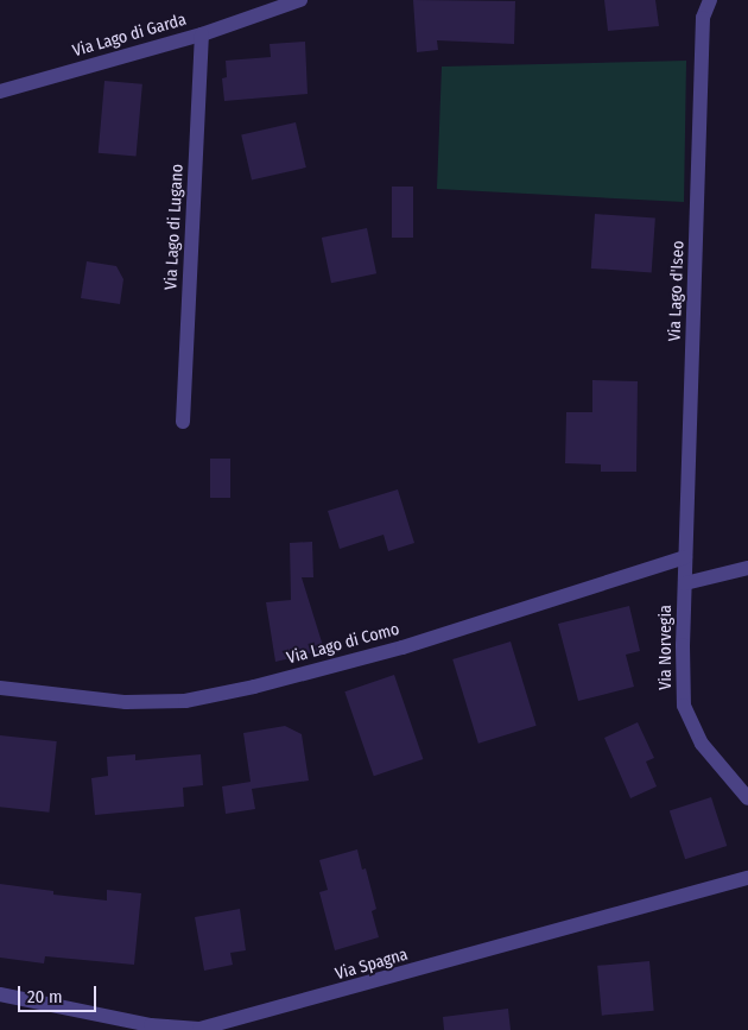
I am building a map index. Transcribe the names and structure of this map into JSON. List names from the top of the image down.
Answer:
{
  "streets": {
    "street": [
      "Via Lago di Garda",
      "Via Lago di Lugano",
      "Via Lago d'Iseo",
      "Via Lago di Como",
      "Via Norvegia",
      "Via Spagna"
    ]
  },
  "crossings": [
    ["Via Lago di Garda", "Via Lago di Lugano"],
    ["Via Lago d'Iseo", "Via Lago di Como"],
    ["Via Lago d'Iseo", "Via Norvegia"]
  ],
  "scale_bar": "20 m"
}
